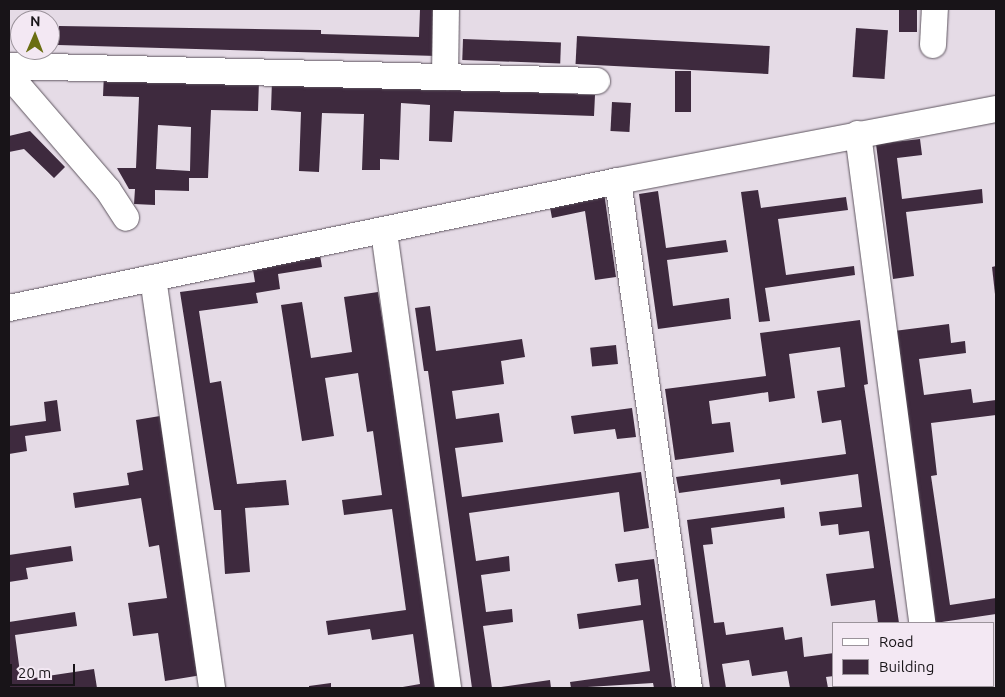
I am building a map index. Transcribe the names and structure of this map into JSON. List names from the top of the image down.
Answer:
{
  "legend": ["Road", "Building"],
  "scale_bar": "20 m",
  "north": "top"
}
